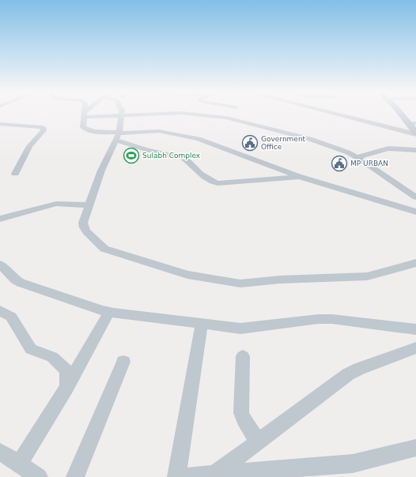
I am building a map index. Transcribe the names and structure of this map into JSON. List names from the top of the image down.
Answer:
{
  "places": {
    "public building": ["Government Office", "MP URBAN"],
    "sports": ["Sulabh Complex"]
  }
}
